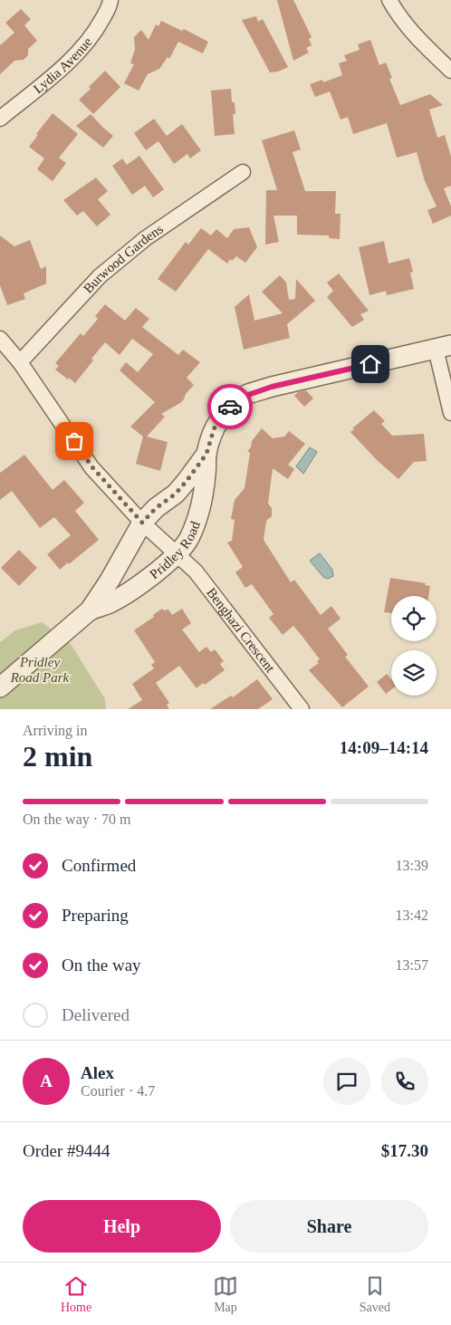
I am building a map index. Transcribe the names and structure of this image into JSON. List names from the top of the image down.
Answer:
{
  "streets": {
    "street": [
      "Lydia Avenue",
      "Burwood Gardens",
      "Pridley Road",
      "Benghazi Crescent"
    ]
  },
  "crossings": [
    ["Burwood Gardens", "Benghazi Crescent"],
    ["Pridley Road", "Benghazi Crescent"]
  ],
  "parks": ["Pridley Road Park"],
  "page": {
    "heading": ["2 min", "Arriving in", "14:09–14:14"],
    "panel": [
      "Alex",
      "Courier · 4.7",
      "Order #9444",
      "$17.30"
    ],
    "bar": "On the way · 70 m",
    "list": [
      ["Confirmed", "13:39"],
      ["Preparing", "13:42"],
      ["On the way", "13:57"],
      "Delivered"
    ],
    "round": "A",
    "buttons": ["Help", "Share"],
    "tabs": ["Home", "Map", "Saved"]
  }
}
